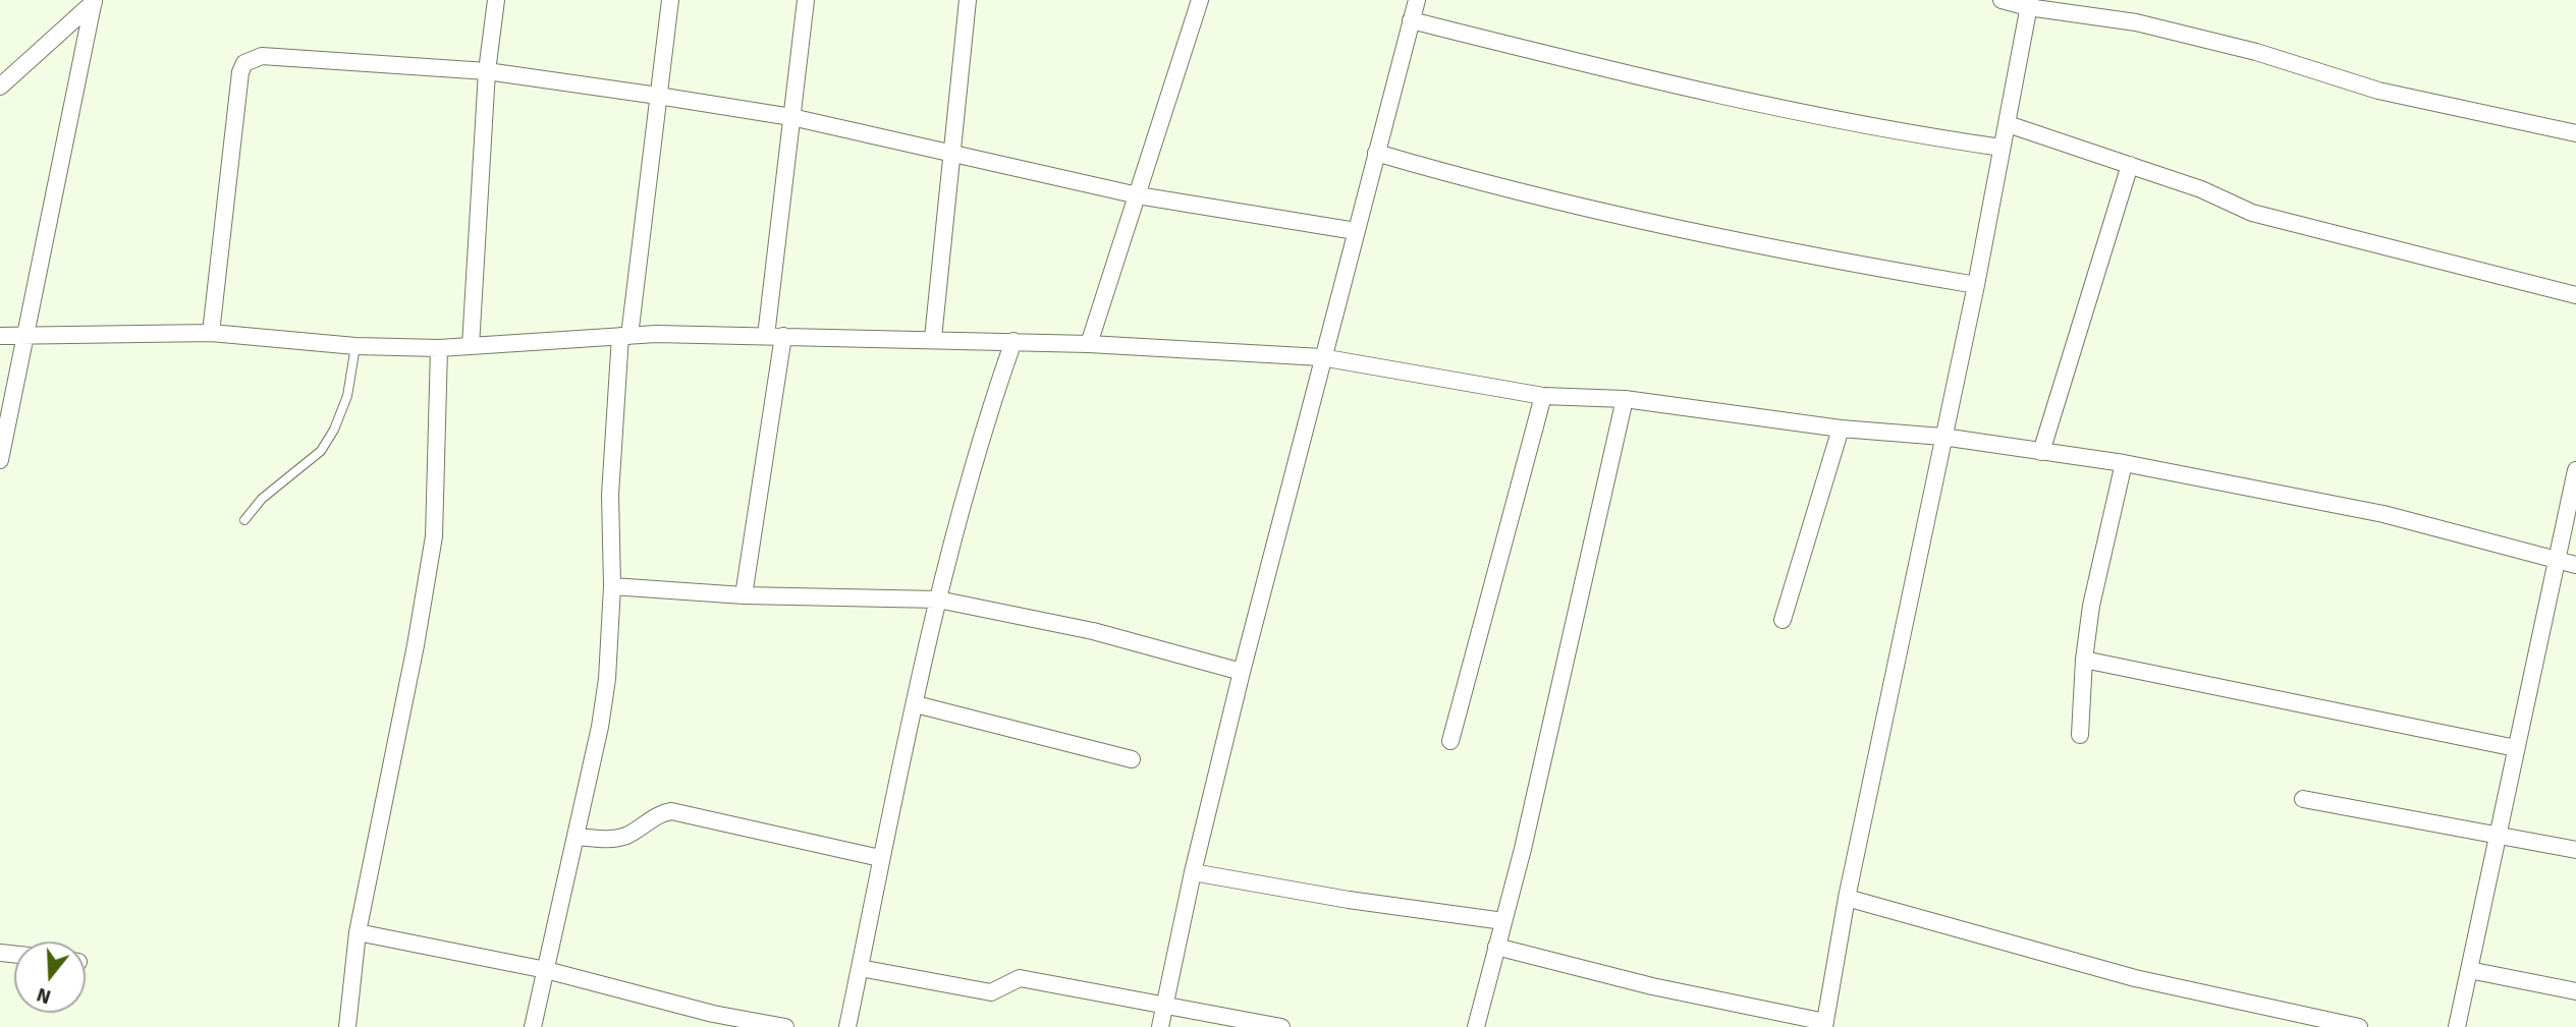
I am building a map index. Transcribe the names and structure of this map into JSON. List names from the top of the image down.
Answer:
{
  "north": "bottom"
}
